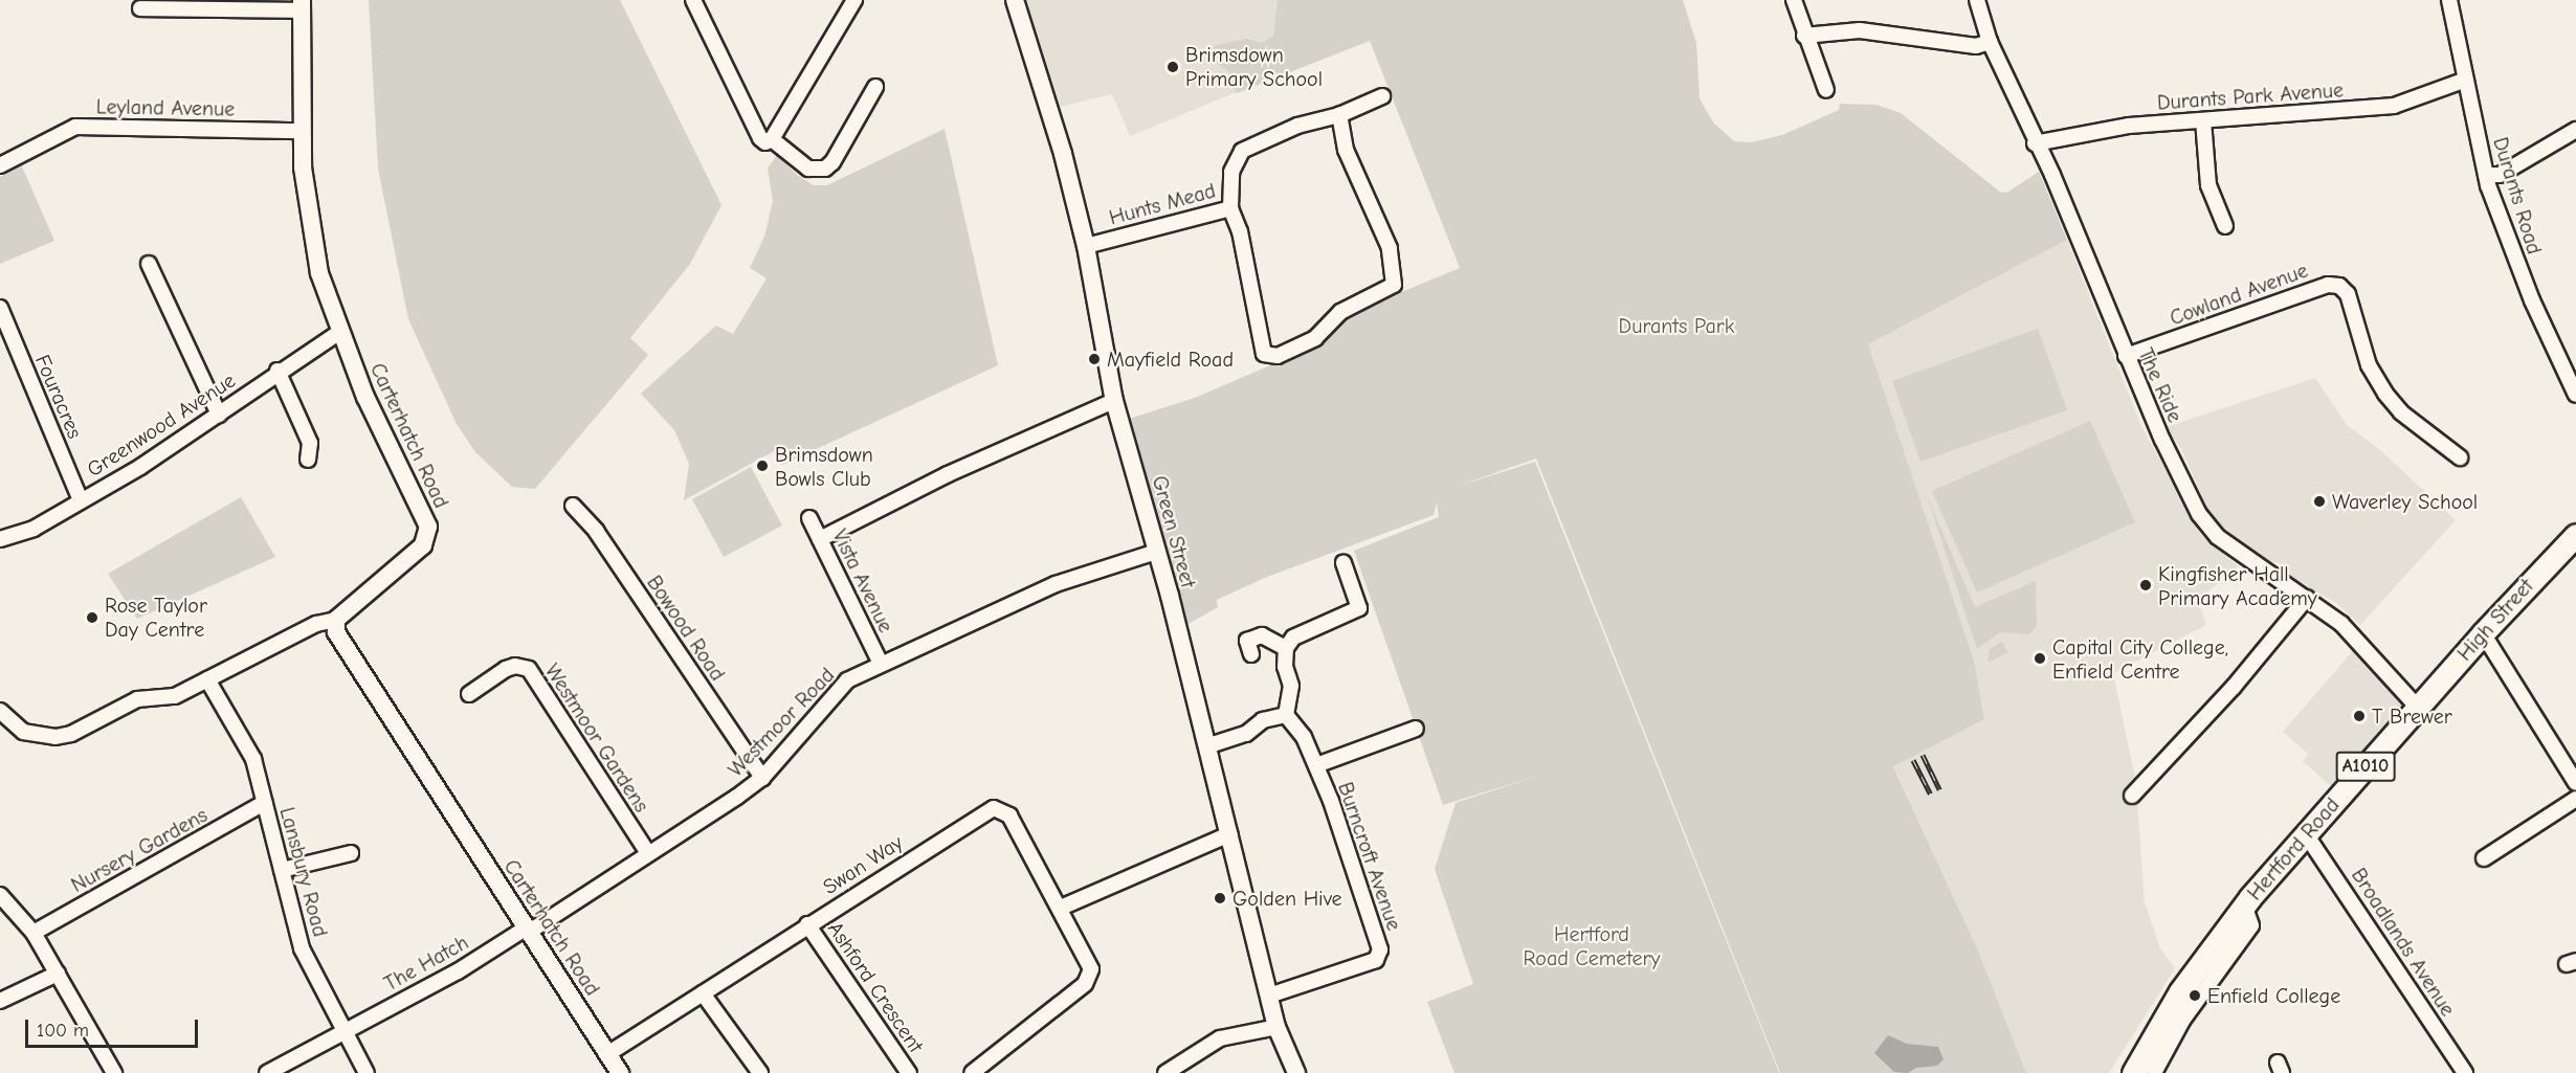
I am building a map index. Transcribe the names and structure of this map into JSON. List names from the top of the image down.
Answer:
{
  "streets": {
    "main road": ["High Street", "A1010", "Hertford Road"],
    "street": [
      "Durants Park Avenue",
      "Leyland Avenue",
      "Durants Road",
      "Hunts Mead",
      "Cowland Avenue",
      "The Ride",
      "Fouracres",
      "Greenwood Avenue",
      "Carterhatch Road",
      "Green Street",
      "Vista Avenue",
      "Bowood Road",
      "Westmoor Road",
      "Westmoor Gardens",
      "Nursery Gardens",
      "Burncroft Avenue",
      "Swan Way",
      "Lansbury Road",
      "Broadlands Avenue",
      "The Hatch",
      "Ashford Crescent"
    ]
  },
  "crossings": [
    ["Durants Park Avenue", "Durants Road"],
    ["Durants Park Avenue", "The Ride"],
    ["Leyland Avenue", "Carterhatch Road"],
    ["Hunts Mead", "Green Street"],
    ["Cowland Avenue", "The Ride"],
    ["The Ride", "High Street"],
    ["The Ride", "Hertford Road"],
    ["Fouracres", "Greenwood Avenue"],
    ["Greenwood Avenue", "Carterhatch Road"],
    ["Carterhatch Road", "Westmoor Road"],
    ["Carterhatch Road", "Swan Way"],
    ["Carterhatch Road", "The Hatch"],
    ["Green Street", "Westmoor Road"],
    ["Green Street", "Burncroft Avenue"],
    ["Vista Avenue", "Westmoor Road"],
    ["High Street", "Hertford Road"],
    ["Bowood Road", "Westmoor Road"],
    ["Westmoor Road", "Westmoor Gardens"],
    ["Westmoor Road", "The Hatch"],
    ["Hertford Road", "Broadlands Avenue"],
    ["Nursery Gardens", "Lansbury Road"],
    ["Swan Way", "Ashford Crescent"],
    ["Lansbury Road", "The Hatch"]
  ],
  "parks": ["Durants Park", "Hertford Road Cemetery"],
  "places": [
    "Brimsdown Primary School",
    "Mayfield Road",
    "Brimsdown Bowls Club",
    "Waverley School",
    "Kingfisher Hall Primary Academy",
    "Rose Taylor Day Centre",
    "Capital City College, Enfield Centre",
    "T Brewer",
    "Golden Hive",
    "Enfield College"
  ],
  "scale_bar": "100 m"
}
